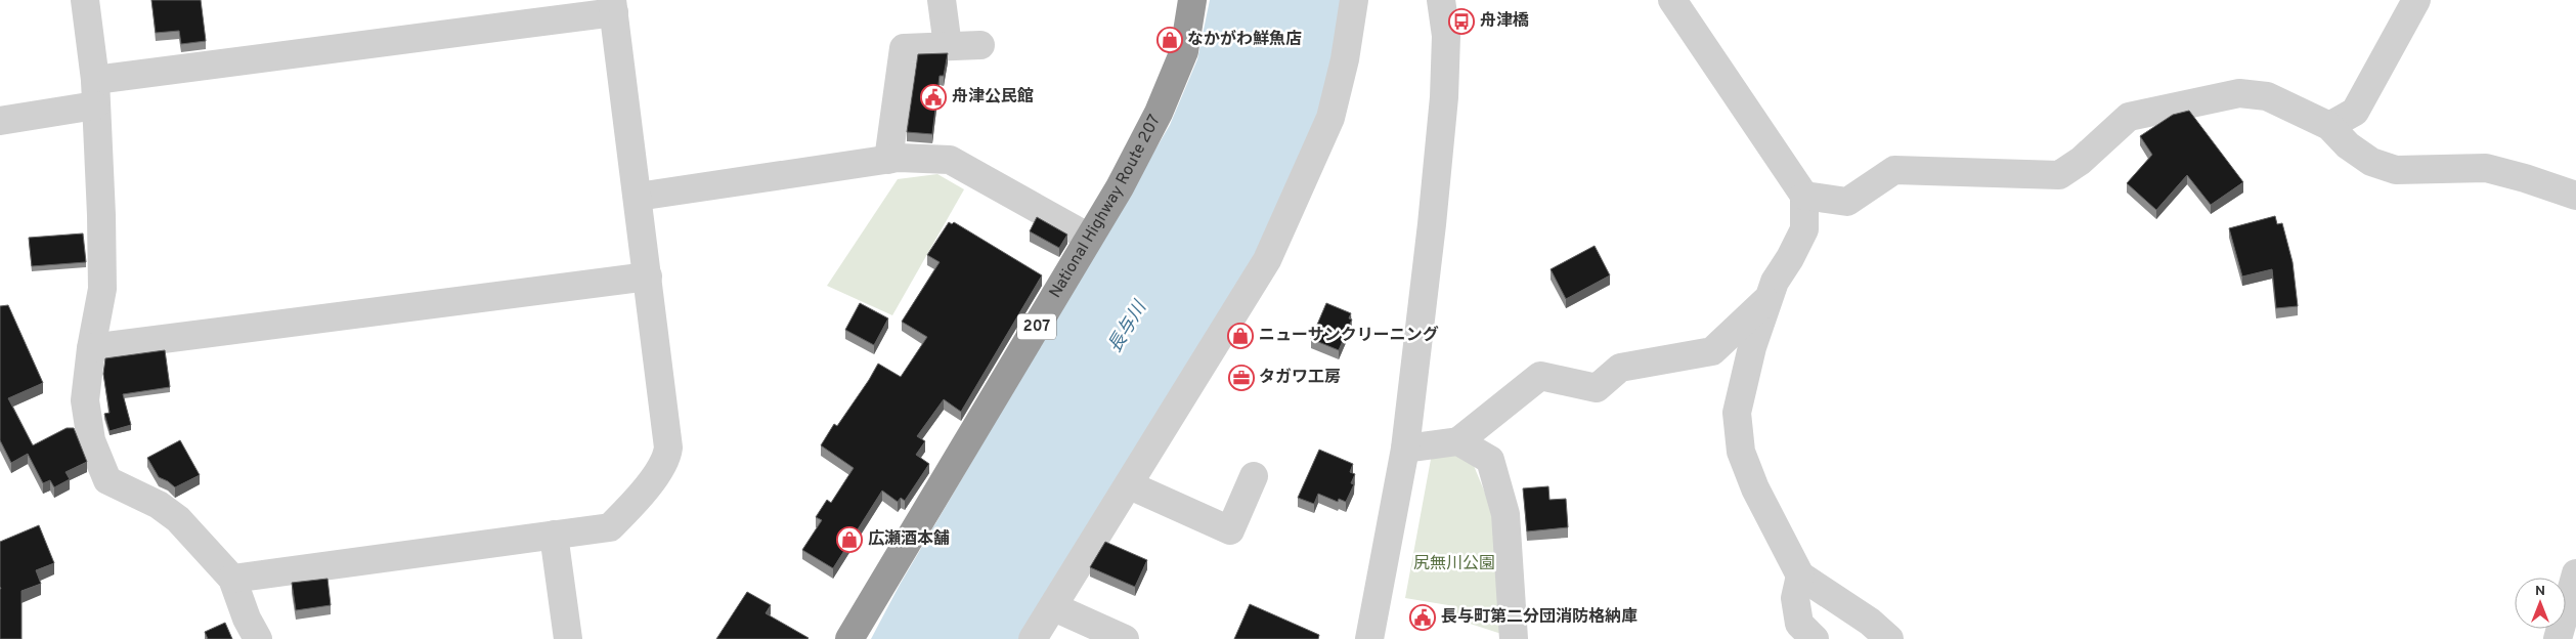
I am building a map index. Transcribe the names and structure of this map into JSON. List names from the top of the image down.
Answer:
{
  "streets": {
    "highway": ["National Highway Route 207", "207"]
  },
  "water": ["長与川"],
  "parks": ["尻無川公園"],
  "places": {
    "bus stop": ["舟津橋"],
    "shop": ["なかがわ鮮魚店", "ニューサンクリーニング", "広瀬酒本舗"],
    "public building": ["舟津公民館", "長与町第二分団消防格納庫"],
    "office": ["タガワ工房"]
  },
  "north": "top"
}
